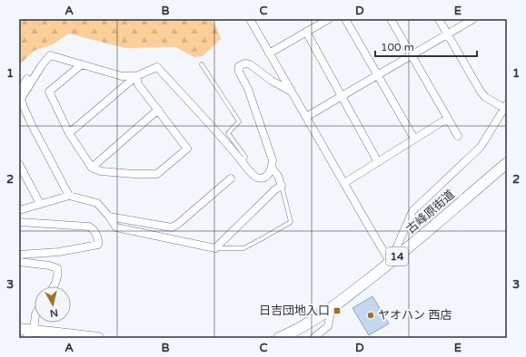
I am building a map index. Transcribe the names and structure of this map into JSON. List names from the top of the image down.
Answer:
{
  "streets": {
    "main road": ["古峰原街道", "14"]
  },
  "places": {
    "transit": ["日吉団地入口"],
    "other": ["ヤオハン 西店"]
  },
  "scale_bar": "100 m",
  "north": "bottom",
  "grid": {
    "columns": [
      "A",
      "B",
      "C",
      "D",
      "E"
    ],
    "rows": ["1", "2", "3"]
  }
}
